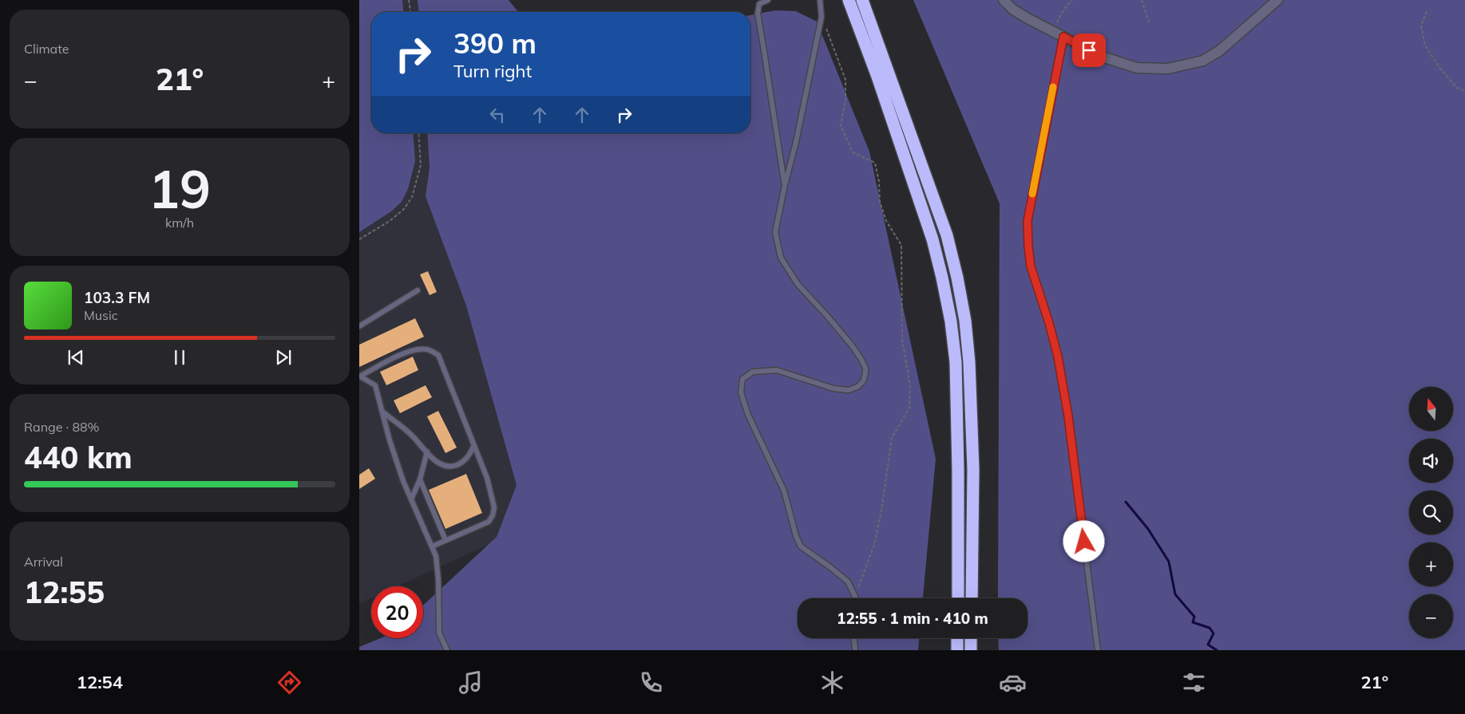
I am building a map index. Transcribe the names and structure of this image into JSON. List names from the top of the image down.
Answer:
{
  "north": "top",
  "page": {
    "tile": [
      "Climate",
      ["19", "km/h"],
      ["Range · 88%", "440 km"],
      ["Arrival", "12:55"]
    ],
    "turn": ["390 m", "Turn right"],
    "heat": ["−", "21°", "+"],
    "song": ["103.3 FM", "Music"],
    "map_buttons": ["+", "−"],
    "limit": "20",
    "trip": "12:55 · 1 min · 410 m",
    "tabs": ["12:54", "21°"]
  }
}
